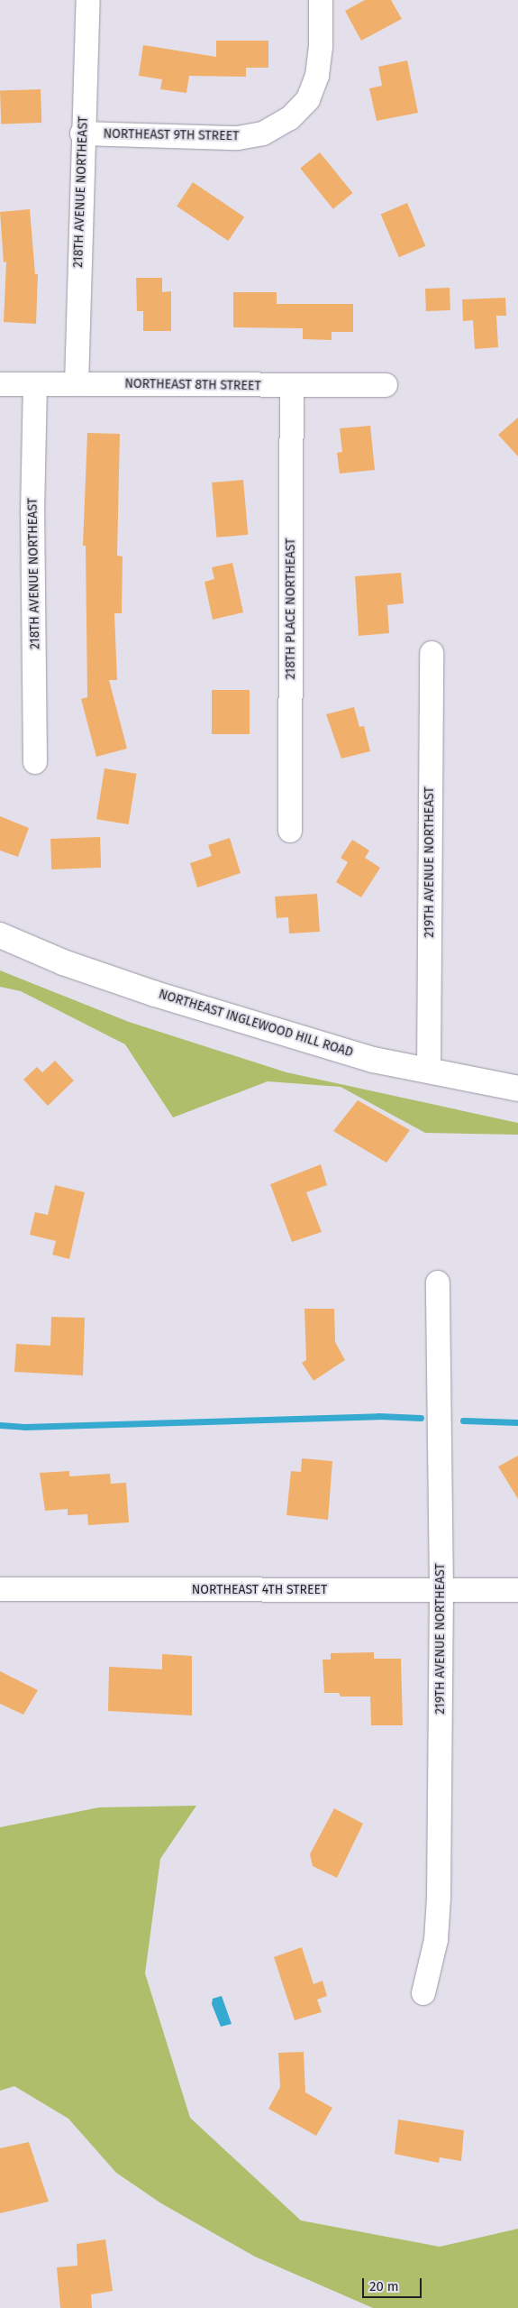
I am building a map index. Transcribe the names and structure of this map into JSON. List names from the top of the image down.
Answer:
{
  "streets": {
    "street": [
      "NORTHEAST 9TH STREET",
      "218TH AVENUE NORTHEAST",
      "NORTHEAST 8TH STREET",
      "218TH PLACE NORTHEAST",
      "219TH AVENUE NORTHEAST",
      "NORTHEAST INGLEWOOD HILL ROAD",
      "NORTHEAST 4TH STREET"
    ]
  },
  "crossings": [
    ["NORTHEAST 9TH STREET", "218TH AVENUE NORTHEAST"],
    ["218TH AVENUE NORTHEAST", "NORTHEAST 8TH STREET"],
    ["NORTHEAST 8TH STREET", "218TH PLACE NORTHEAST"],
    ["219TH AVENUE NORTHEAST", "NORTHEAST INGLEWOOD HILL ROAD"],
    ["219TH AVENUE NORTHEAST", "NORTHEAST 4TH STREET"]
  ],
  "scale_bar": "20 m"
}
